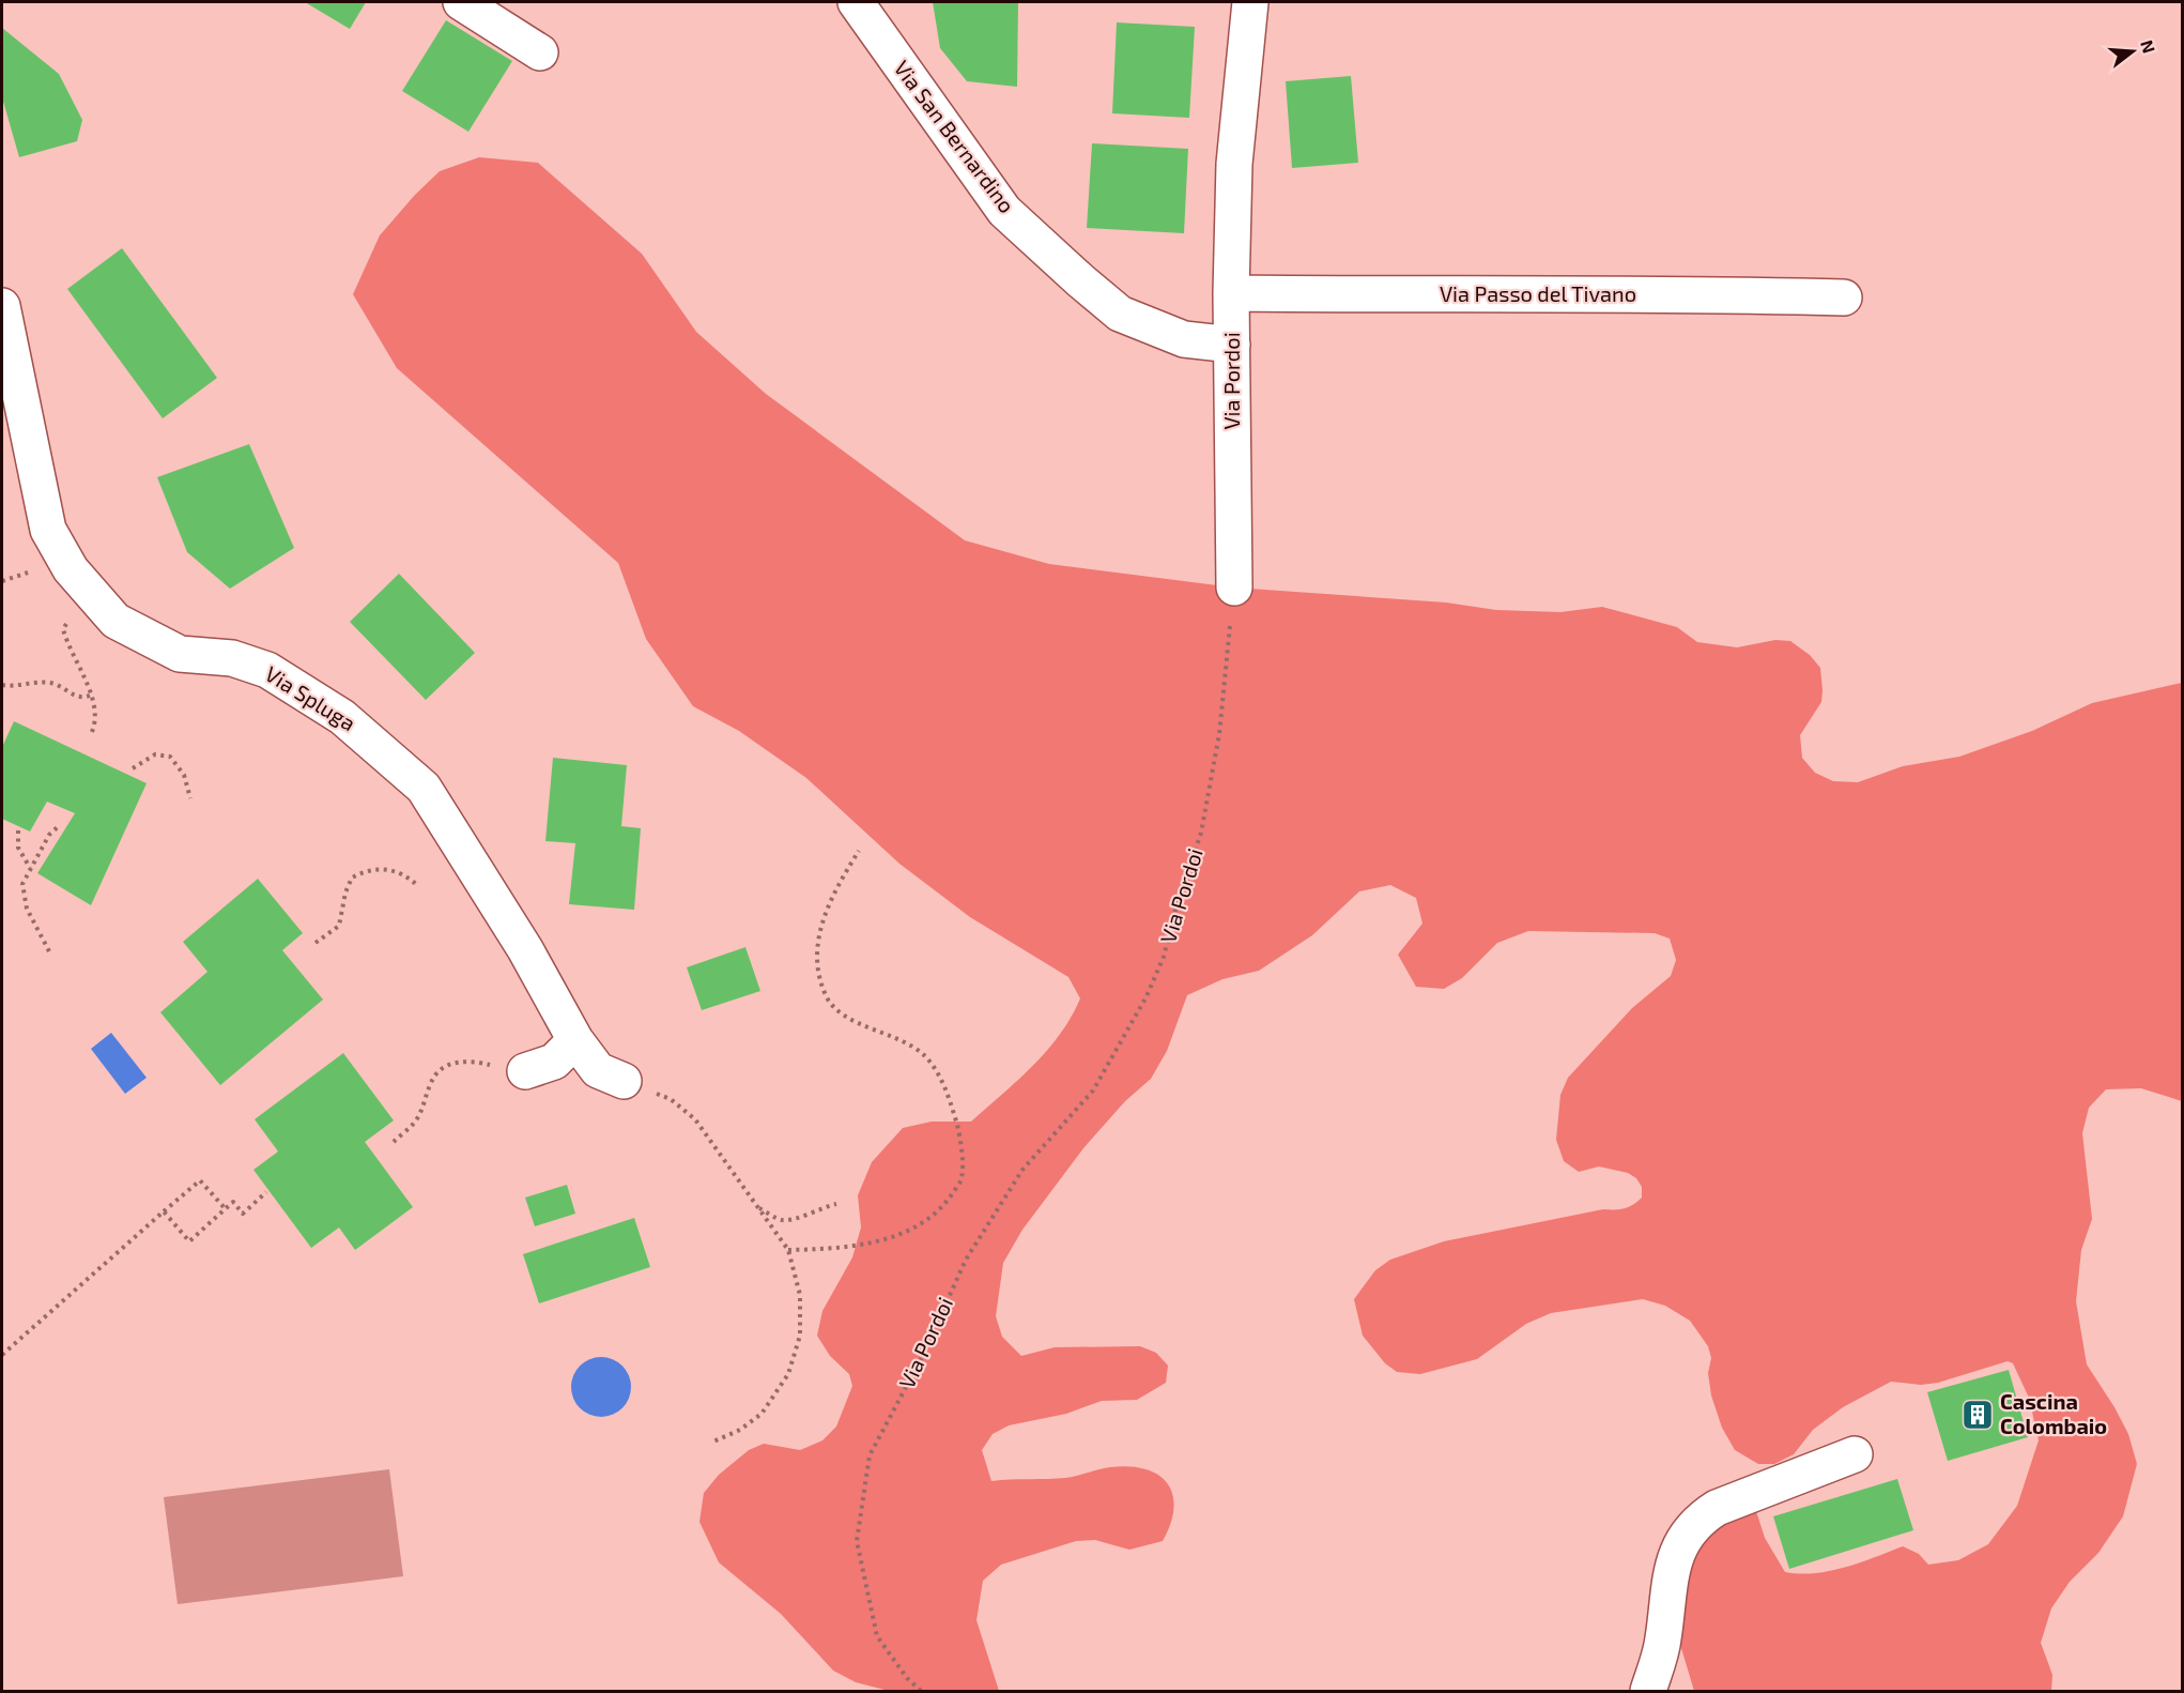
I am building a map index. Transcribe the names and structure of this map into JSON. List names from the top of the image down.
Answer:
{
  "streets": {
    "street": [
      "Via San Bernardino",
      "Via Passo del Tivano",
      "Via Pordoi",
      "Via Spluga"
    ]
  },
  "crossings": [
    ["Via San Bernardino", "Via Pordoi"],
    ["Via Passo del Tivano", "Via Pordoi"]
  ],
  "places": {
    "building": ["Cascina Colombaio"]
  },
  "north": "right"
}
